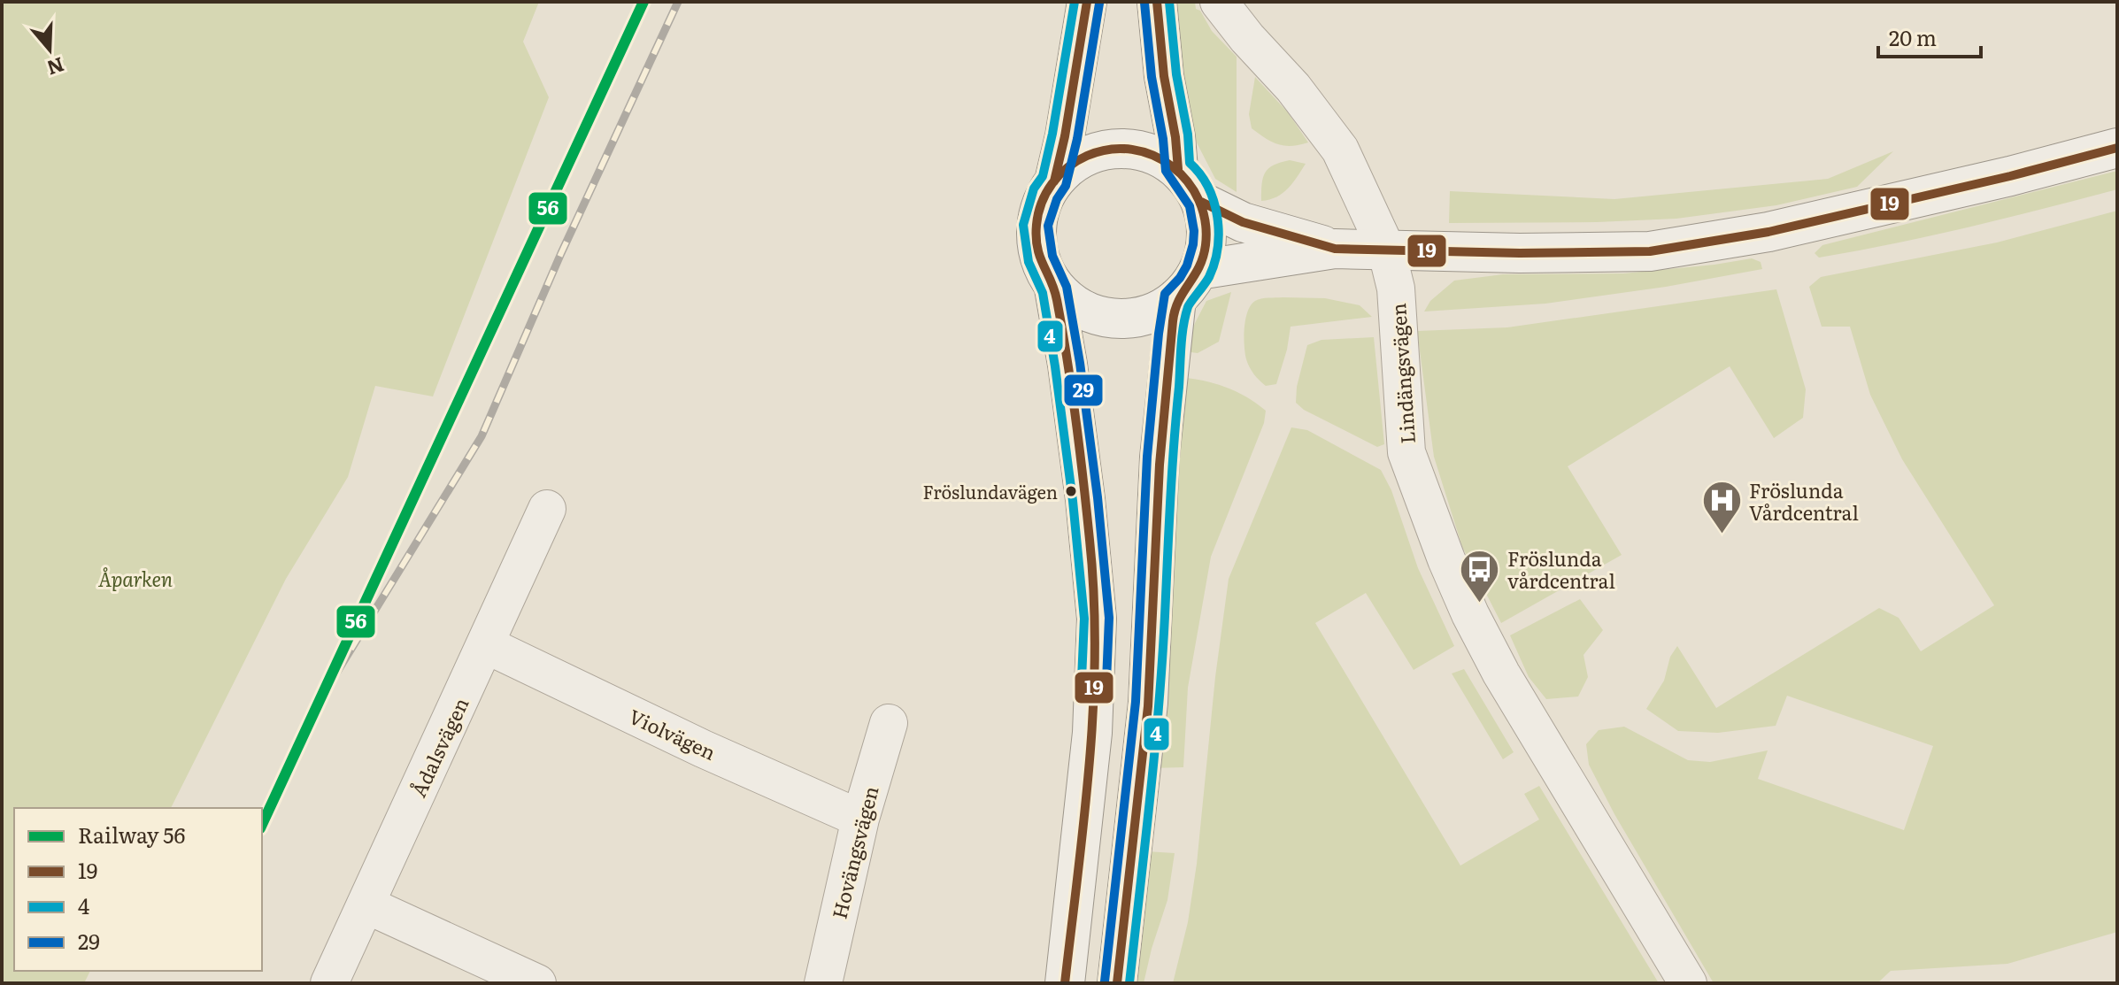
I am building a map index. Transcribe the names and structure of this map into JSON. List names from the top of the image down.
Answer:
{
  "streets": {
    "street": [
      "Lindängsvägen",
      "Violvägen",
      "Ådalsvägen",
      "Hovängsvägen"
    ]
  },
  "crossings": [
    ["Violvägen", "Ådalsvägen"],
    ["Violvägen", "Hovängsvägen"]
  ],
  "parks": ["Åparken"],
  "places": {
    "other": ["Fröslundavägen"],
    "hospital": ["Fröslunda Vårdcentral"],
    "bus stop": ["Fröslunda vårdcentral"]
  },
  "lines": [
    "rail line 56",
    "transit line 19",
    "transit line 4",
    "transit line 29"
  ],
  "legend": [
    "Railway 56",
    "19",
    "4",
    "29"
  ],
  "scale_bar": "20 m",
  "north": "bottom"
}
